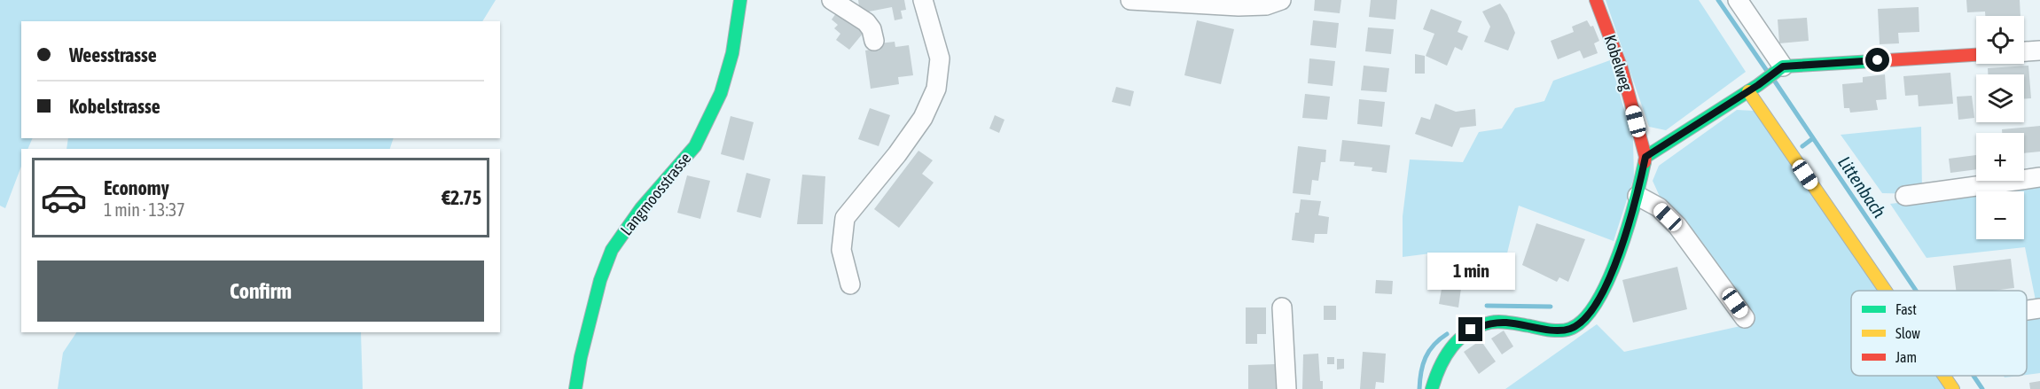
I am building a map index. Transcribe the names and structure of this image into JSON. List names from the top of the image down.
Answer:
{
  "streets": {
    "street": ["Kobelweg", "Langmoosstrasse"]
  },
  "water": ["Littenbach"],
  "legend": ["Fast", "Slow", "Jam"],
  "page": {
    "map_buttons": ["+", "−"],
    "banner": ["Weesstrasse", "Kobelstrasse"],
    "list": [
      {
        "name": "Economy",
        "note": "1 min · 13:37",
        "value": "€2.75"
      }
    ],
    "buttons": "Confirm",
    "bubble": "1 min"
  }
}
